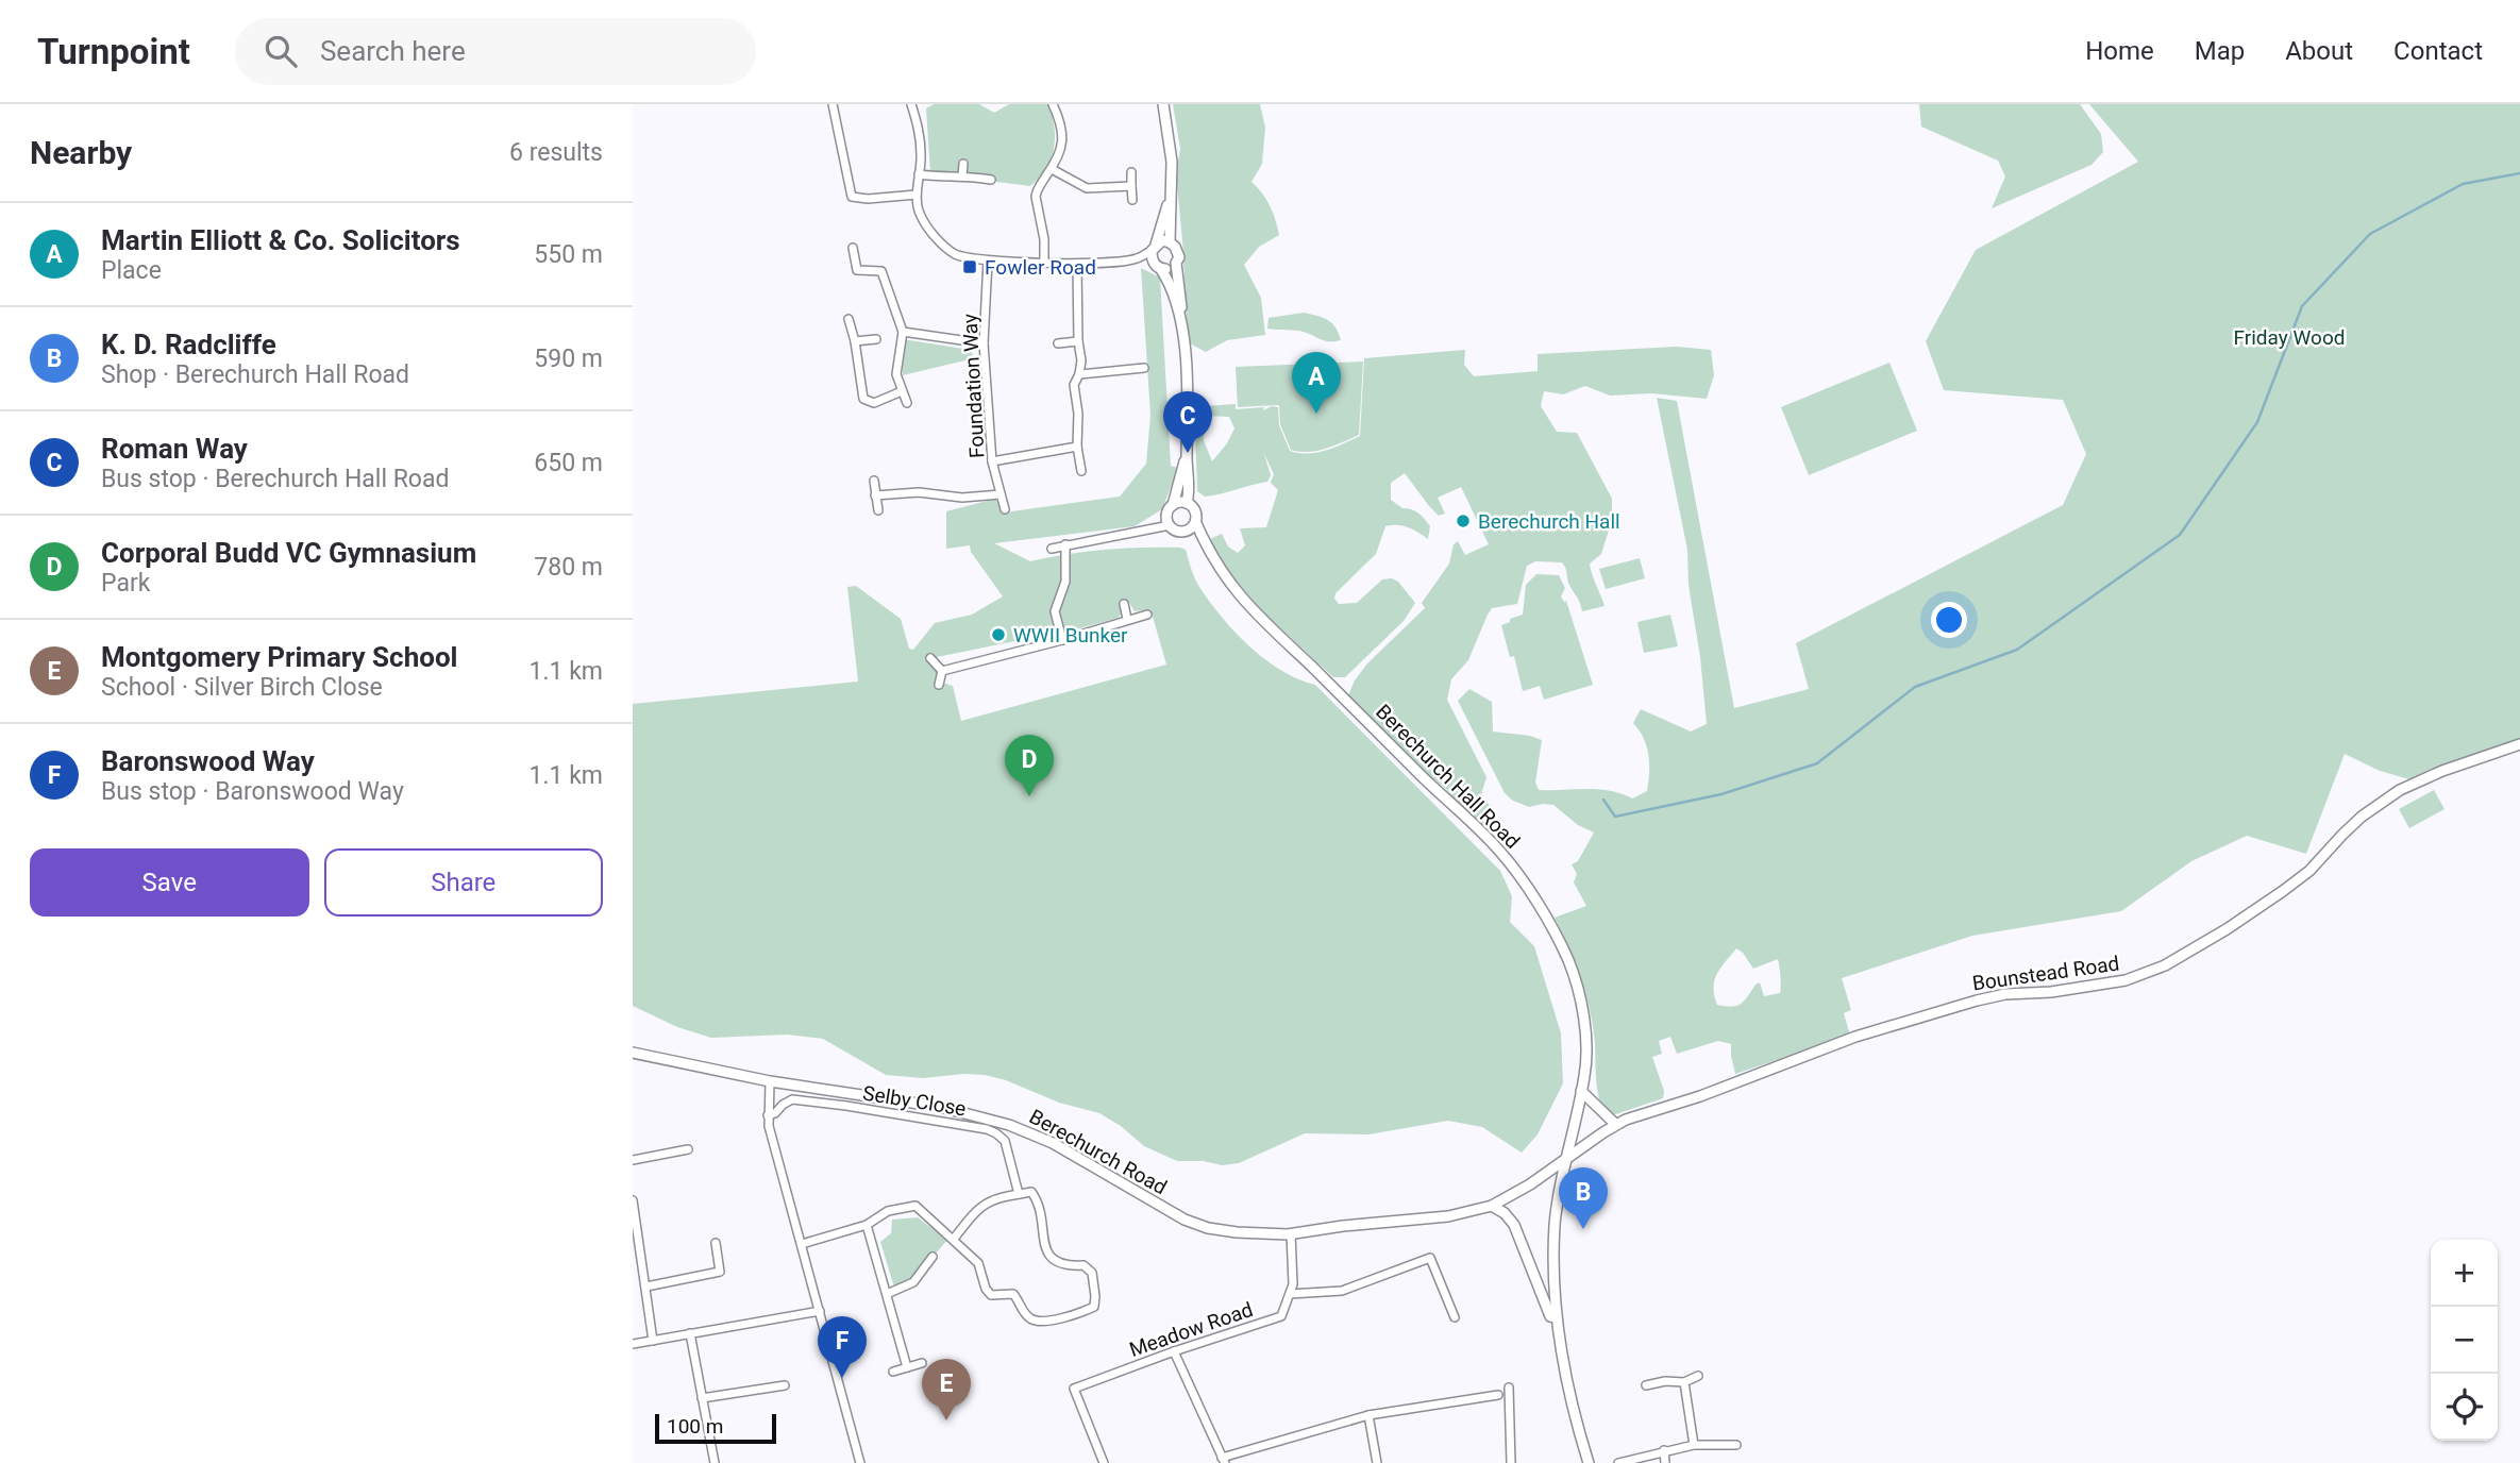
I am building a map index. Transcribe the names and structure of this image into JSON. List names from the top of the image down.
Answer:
{
  "streets": {
    "street": [
      "Foundation Way",
      "Berechurch Hall Road",
      "Bounstead Road",
      "Selby Close",
      "Berechurch Road",
      "Meadow Road"
    ]
  },
  "crossings": [
    ["Berechurch Hall Road", "Bounstead Road"],
    ["Berechurch Hall Road", "Berechurch Road"],
    ["Bounstead Road", "Berechurch Road"]
  ],
  "parks": ["Friday Wood"],
  "places": {
    "transit": ["Fowler Road"],
    "other": ["Berechurch Hall", "WWII Bunker"]
  },
  "scale_bar": "100 m",
  "page": {
    "header": "Turnpoint",
    "search": "Search here",
    "nav": [
      "Home",
      "Map",
      "About",
      "Contact"
    ],
    "heading": ["Nearby", "6 results"],
    "list": [
      {
        "mark": "A",
        "name": "Martin Elliott & Co. Solicitors",
        "note": "Place",
        "value": "550 m"
      },
      {
        "mark": "B",
        "name": "K. D. Radcliffe",
        "note": "Shop · Berechurch Hall Road",
        "value": "590 m"
      },
      {
        "mark": "C",
        "name": "Roman Way",
        "note": "Bus stop · Berechurch Hall Road",
        "value": "650 m"
      },
      {
        "mark": "D",
        "name": "Corporal Budd VC Gymnasium",
        "note": "Park",
        "value": "780 m"
      },
      {
        "mark": "E",
        "name": "Montgomery Primary School",
        "note": "School · Silver Birch Close",
        "value": "1.1 km"
      },
      {
        "mark": "F",
        "name": "Baronswood Way",
        "note": "Bus stop · Baronswood Way",
        "value": "1.1 km"
      }
    ],
    "pins": [
      "A",
      "C",
      "D",
      "B",
      "F",
      "E"
    ],
    "buttons": ["Save", "Share"],
    "map_buttons": ["+", "−"],
    "scale": "100 m"
  }
}
